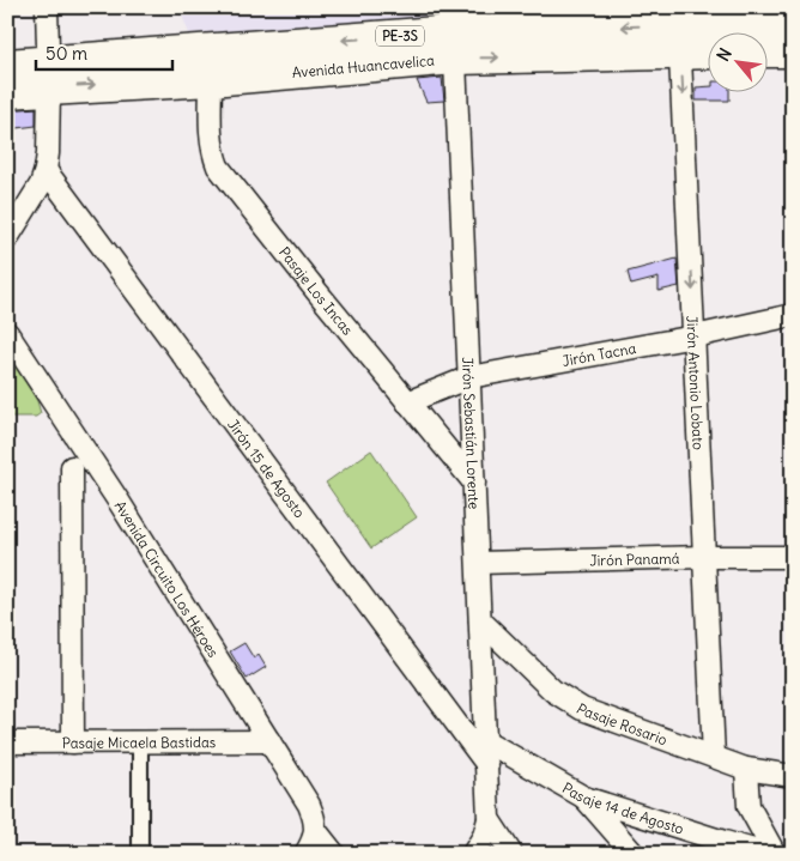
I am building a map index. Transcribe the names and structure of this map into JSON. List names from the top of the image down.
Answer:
{
  "streets": {
    "highway": ["PE-3S", "Avenida Huancavelica"],
    "street": [
      "Pasaje Los Incas",
      "Jirón Tacna",
      "Jirón Antonio Lobato",
      "Jirón Sebastián Lorente",
      "Jirón 15 de Agosto",
      "Jirón Panamá",
      "Avenida Circuito Los Héroes",
      "Pasaje Rosario",
      "Pasaje Micaela Bastidas",
      "Pasaje 14 de Agosto"
    ]
  },
  "crossings": [
    ["Avenida Huancavelica", "Pasaje Los Incas"],
    ["Avenida Huancavelica", "Jirón Antonio Lobato"],
    ["Avenida Huancavelica", "Jirón Sebastián Lorente"],
    ["Pasaje Los Incas", "Jirón Tacna"],
    ["Pasaje Los Incas", "Jirón Sebastián Lorente"],
    ["Jirón Tacna", "Jirón Antonio Lobato"],
    ["Jirón Tacna", "Jirón Sebastián Lorente"],
    ["Jirón Antonio Lobato", "Jirón Panamá"],
    ["Jirón Antonio Lobato", "Pasaje Rosario"],
    ["Jirón Sebastián Lorente", "Jirón 15 de Agosto"],
    ["Jirón Sebastián Lorente", "Jirón Panamá"],
    ["Jirón Sebastián Lorente", "Pasaje Rosario"],
    ["Jirón Sebastián Lorente", "Pasaje 14 de Agosto"],
    ["Avenida Circuito Los Héroes", "Pasaje Micaela Bastidas"]
  ],
  "one_way": ["Jirón Antonio Lobato"],
  "scale_bar": "50 m",
  "north": "top left"
}
